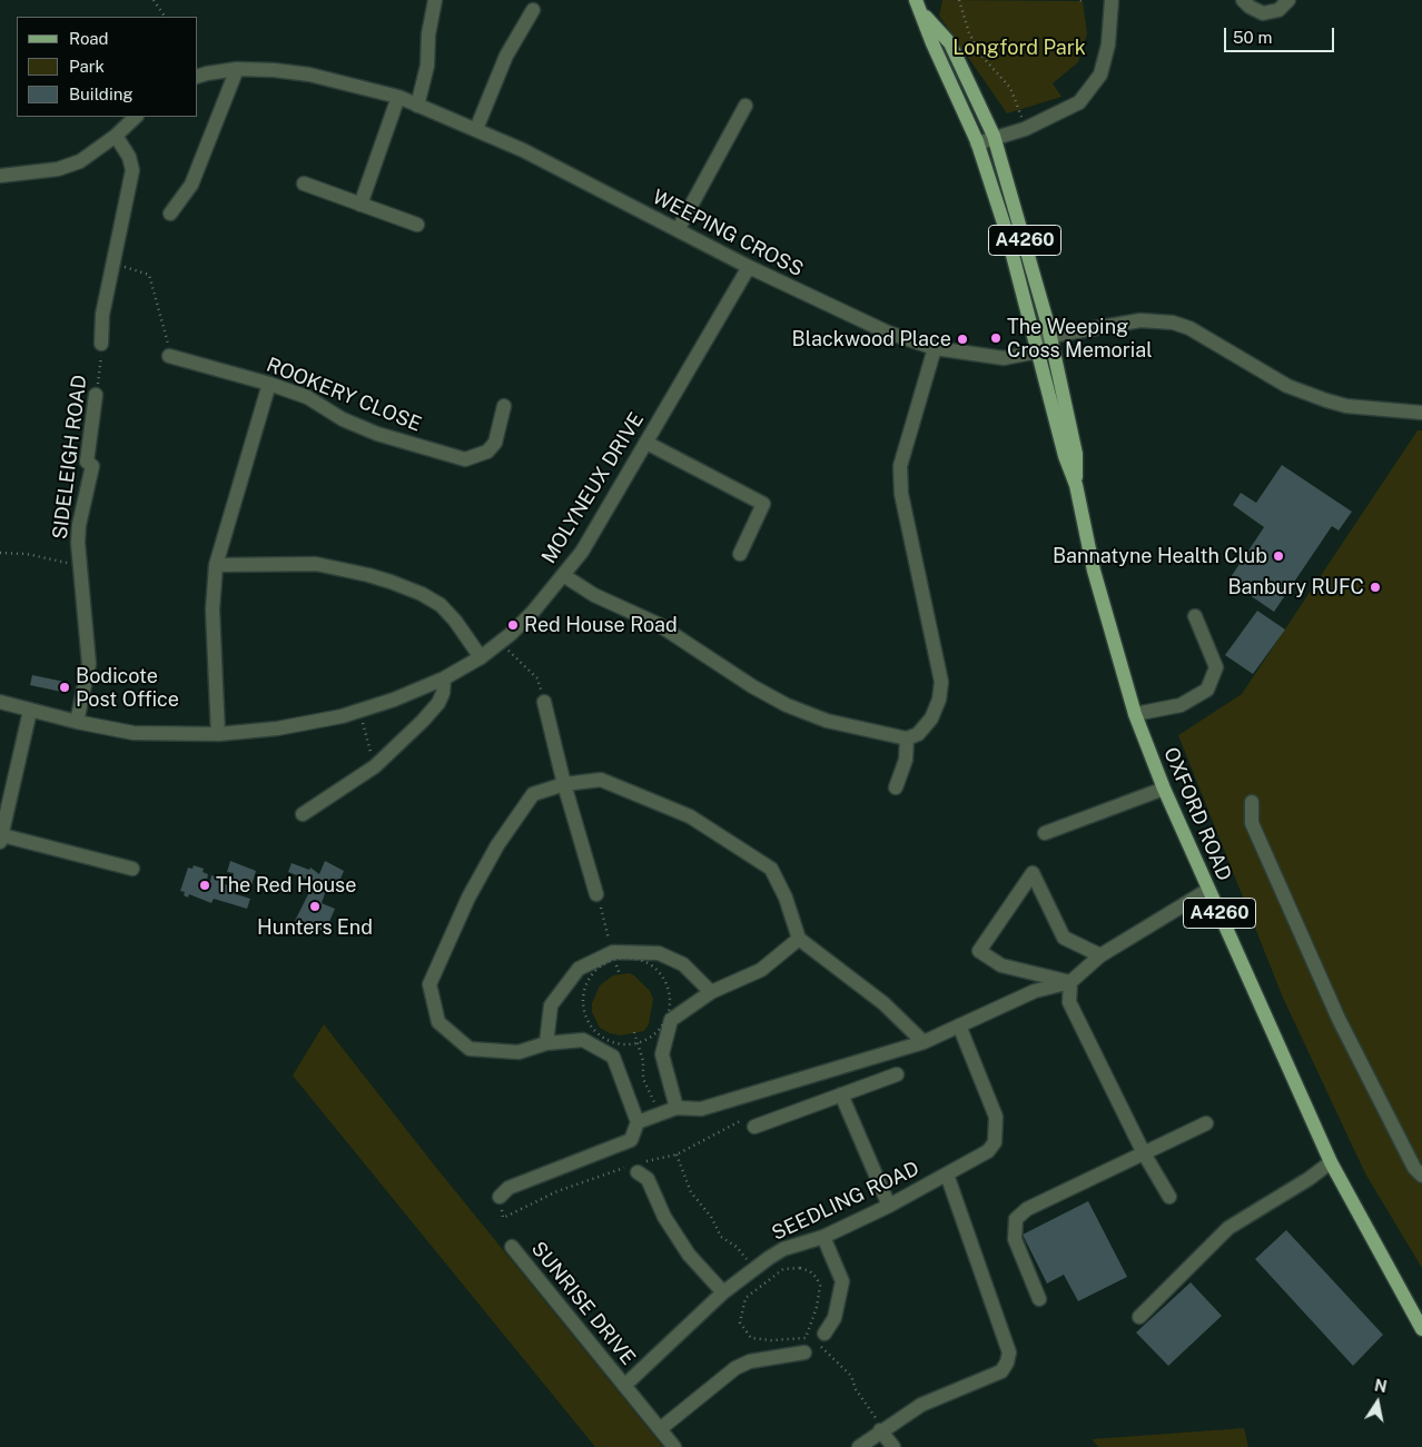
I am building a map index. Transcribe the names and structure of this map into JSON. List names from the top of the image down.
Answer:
{
  "streets": {
    "main road": ["A4260", "OXFORD ROAD"],
    "street": [
      "WEEPING CROSS",
      "ROOKERY CLOSE",
      "SIDELEIGH ROAD",
      "MOLYNEUX DRIVE",
      "SEEDLING ROAD",
      "SUNRISE DRIVE"
    ]
  },
  "crossings": [
    ["WEEPING CROSS", "MOLYNEUX DRIVE"],
    ["WEEPING CROSS", "OXFORD ROAD"],
    ["SIDELEIGH ROAD", "MOLYNEUX DRIVE"],
    ["SEEDLING ROAD", "SUNRISE DRIVE"]
  ],
  "parks": ["Longford Park"],
  "places": [
    "The Weeping Cross Memorial",
    "Blackwood Place",
    "Bannatyne Health Club",
    "Banbury RUFC",
    "Red House Road",
    "Bodicote Post Office",
    "The Red House",
    "Hunters End"
  ],
  "legend": ["Road", "Park", "Building"],
  "scale_bar": "50 m",
  "north": "top"
}
